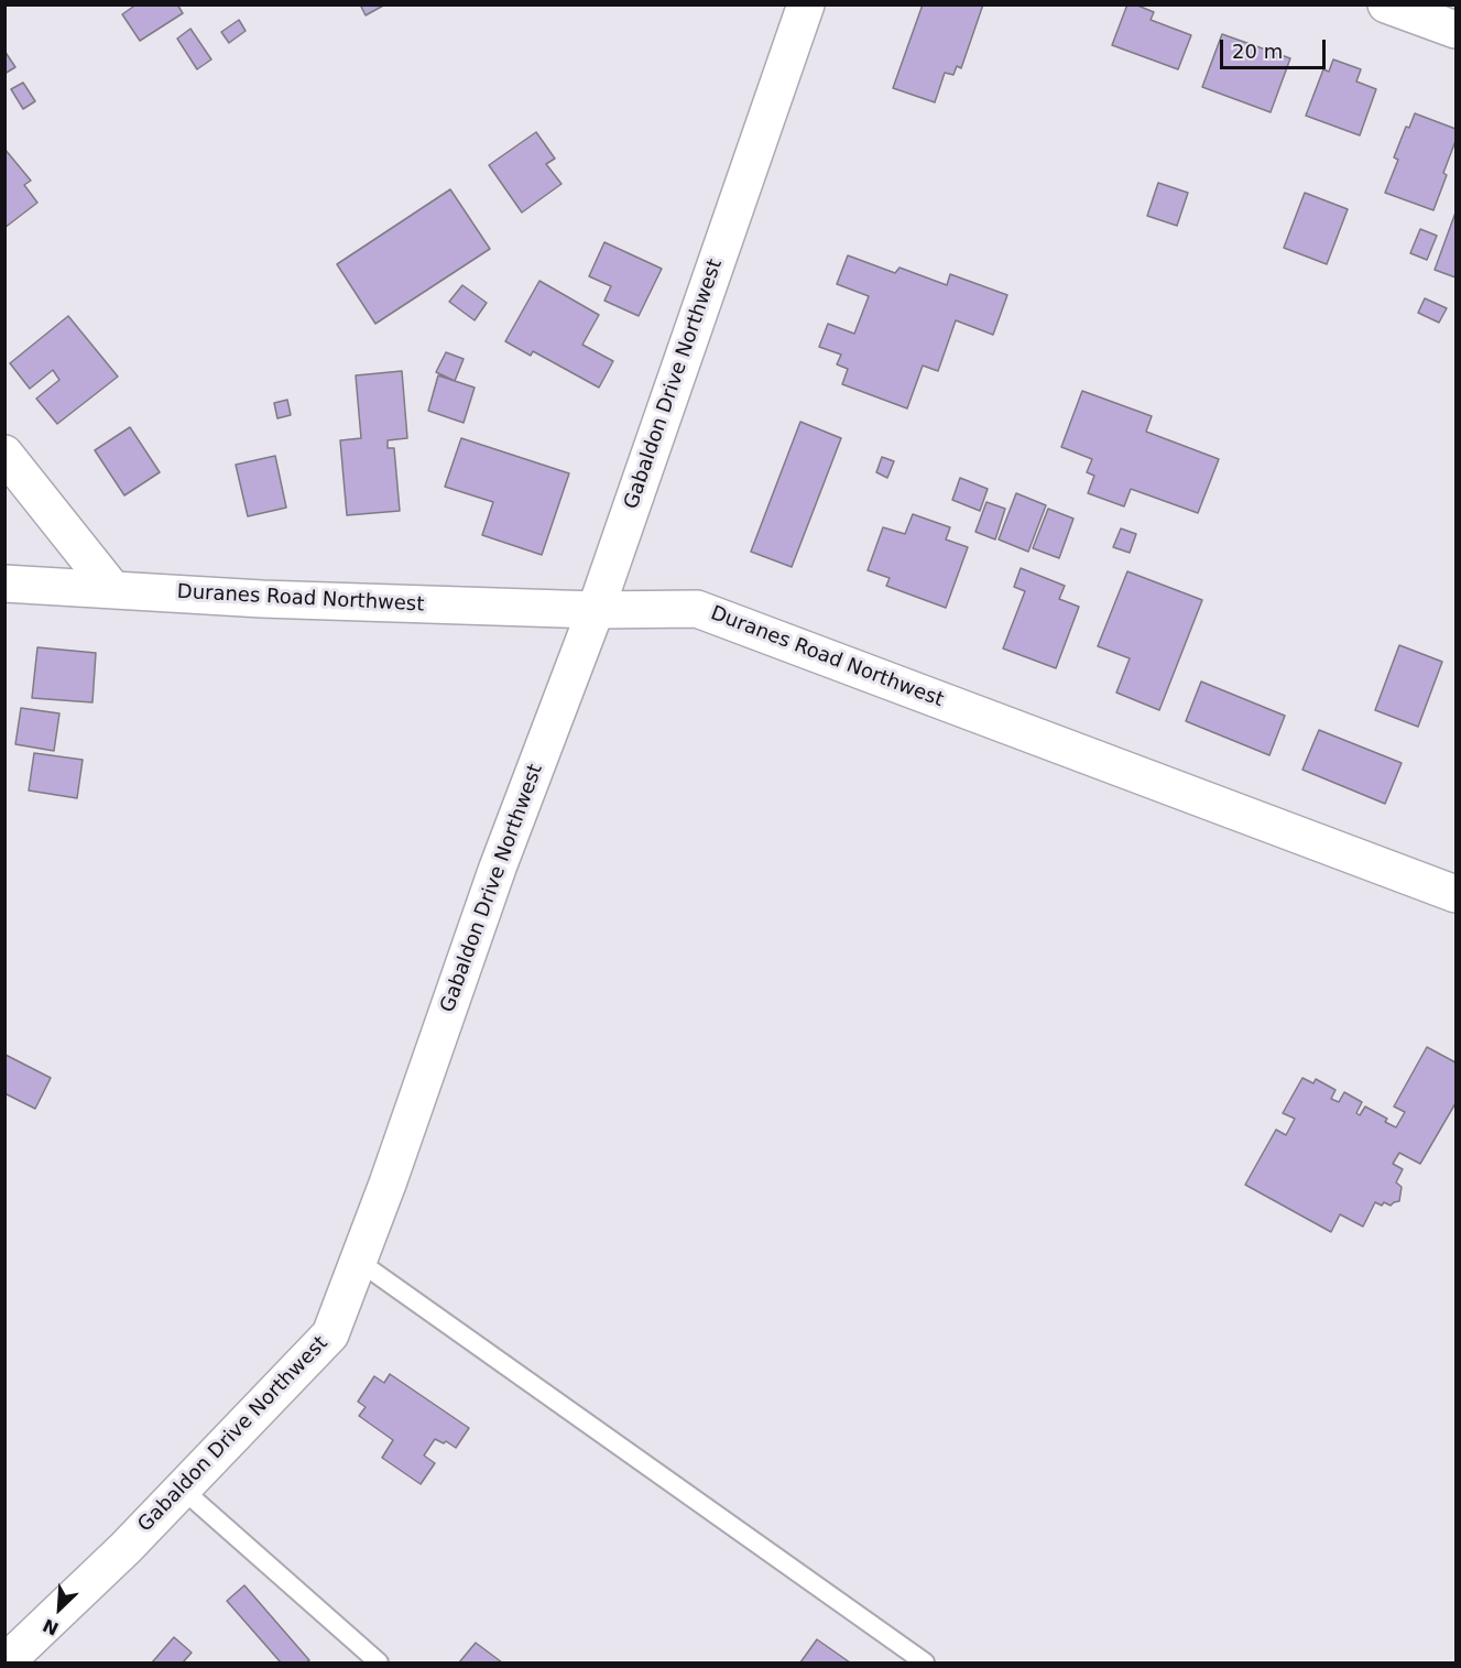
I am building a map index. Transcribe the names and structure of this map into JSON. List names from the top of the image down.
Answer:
{
  "streets": {
    "street": ["Gabaldon Drive Northwest", "Duranes Road Northwest"]
  },
  "crossings": [
    ["Gabaldon Drive Northwest", "Duranes Road Northwest"]
  ],
  "scale_bar": "20 m",
  "north": "bottom left"
}
